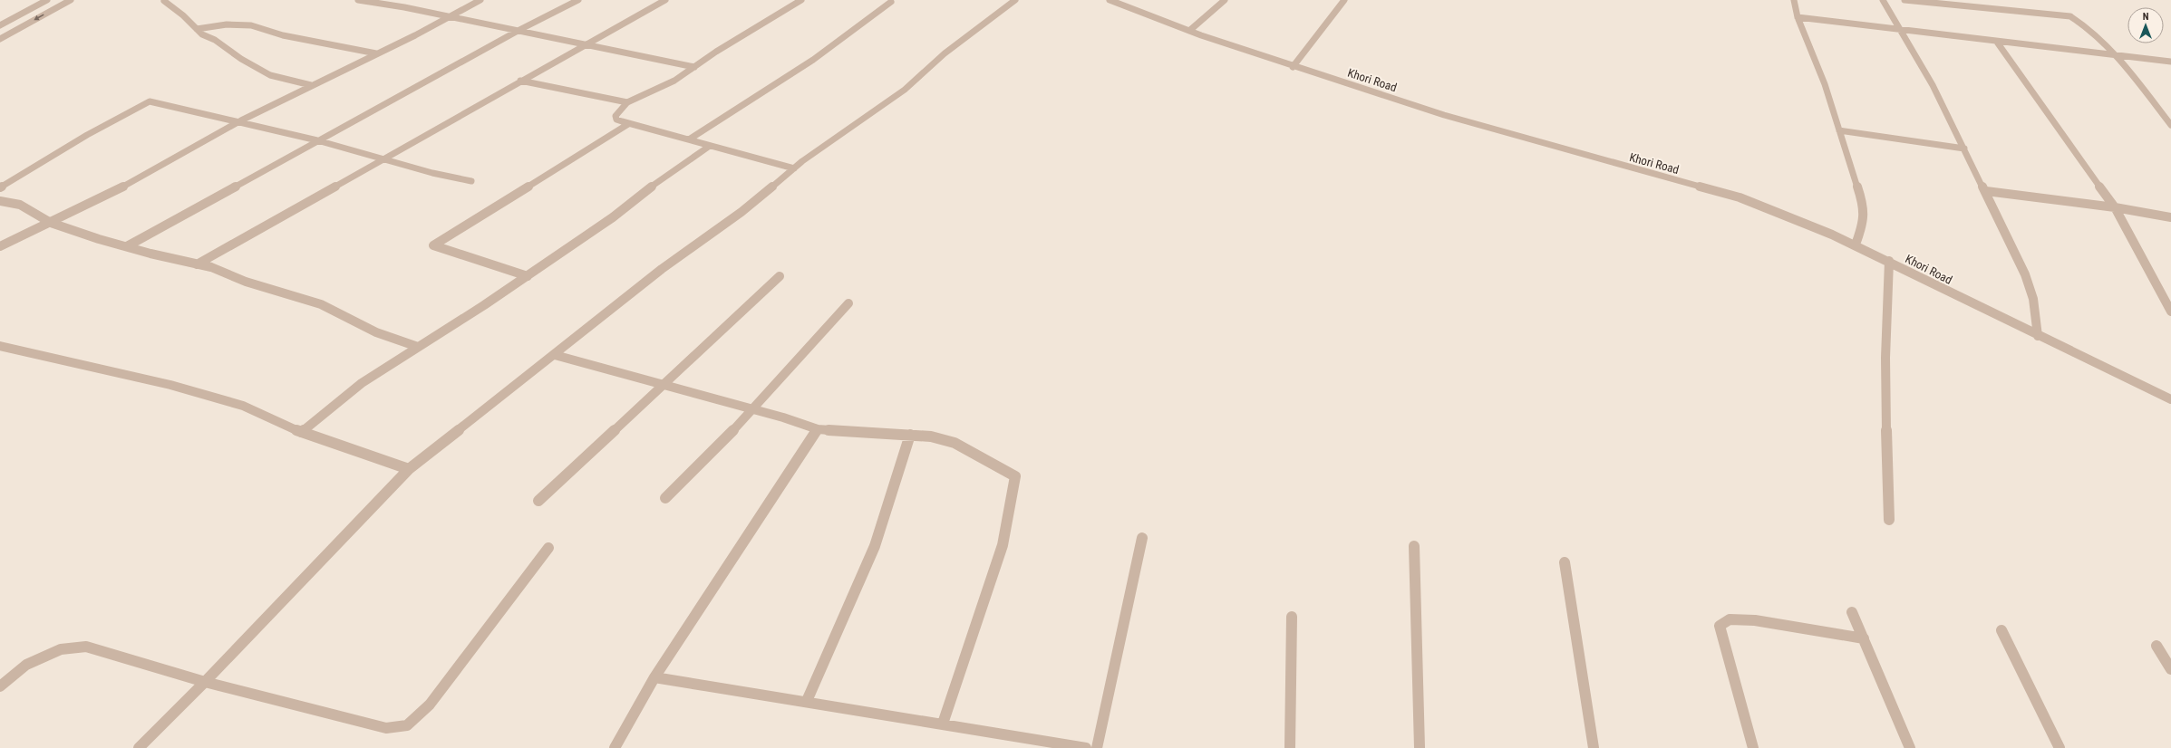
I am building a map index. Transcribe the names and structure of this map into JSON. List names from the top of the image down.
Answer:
{
  "streets": {
    "street": ["Khori Road"]
  },
  "north": "top"
}
